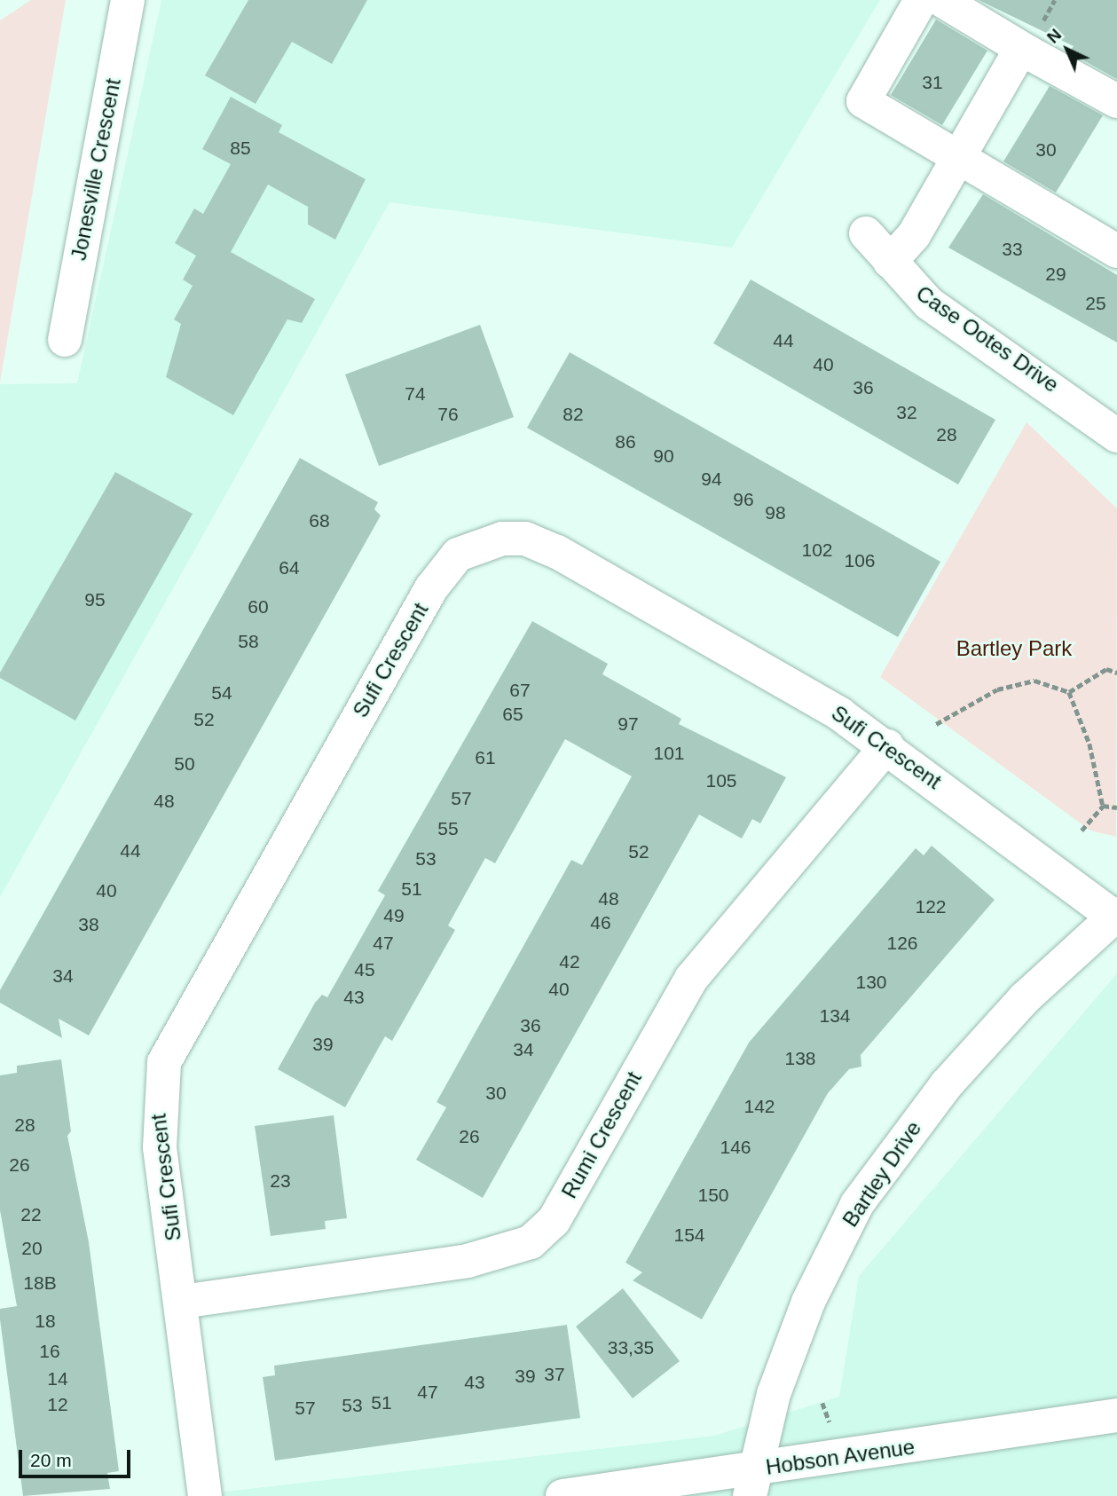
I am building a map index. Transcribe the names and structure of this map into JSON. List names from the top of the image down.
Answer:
{
  "streets": {
    "street": [
      "Jonesville Crescent",
      "Case Ootes Drive",
      "Sufi Crescent",
      "Rumi Crescent",
      "Bartley Drive",
      "Hobson Avenue"
    ]
  },
  "crossings": [
    ["Sufi Crescent", "Rumi Crescent"],
    ["Sufi Crescent", "Bartley Drive"],
    ["Bartley Drive", "Hobson Avenue"]
  ],
  "parks": ["Bartley Park"],
  "house_numbers": [
    "31",
    "85",
    "30",
    "33",
    "29",
    "25",
    "44",
    "40",
    "36",
    "74",
    "32",
    "76",
    "82",
    "28",
    "86",
    "90",
    "94",
    "96",
    "98",
    "68",
    "102",
    "106",
    "64",
    "95",
    "60",
    "58",
    "67",
    "54",
    "65",
    "52",
    "97",
    "101",
    "61",
    "50",
    "105",
    "57",
    "48",
    "55",
    "44",
    "52",
    "53",
    "51",
    "40",
    "48",
    "122",
    "49",
    "46",
    "38",
    "47",
    "126",
    "42",
    "45",
    "34",
    "130",
    "40",
    "43",
    "134",
    "36",
    "39",
    "34",
    "138",
    "30",
    "142",
    "28",
    "26",
    "146",
    "26",
    "23",
    "150",
    "22",
    "154",
    "20",
    "18B",
    "18",
    "33,35",
    "16",
    "37",
    "39",
    "14",
    "43",
    "47",
    "51",
    "12",
    "53",
    "57"
  ],
  "scale_bar": "20 m",
  "north": "top left"
}
